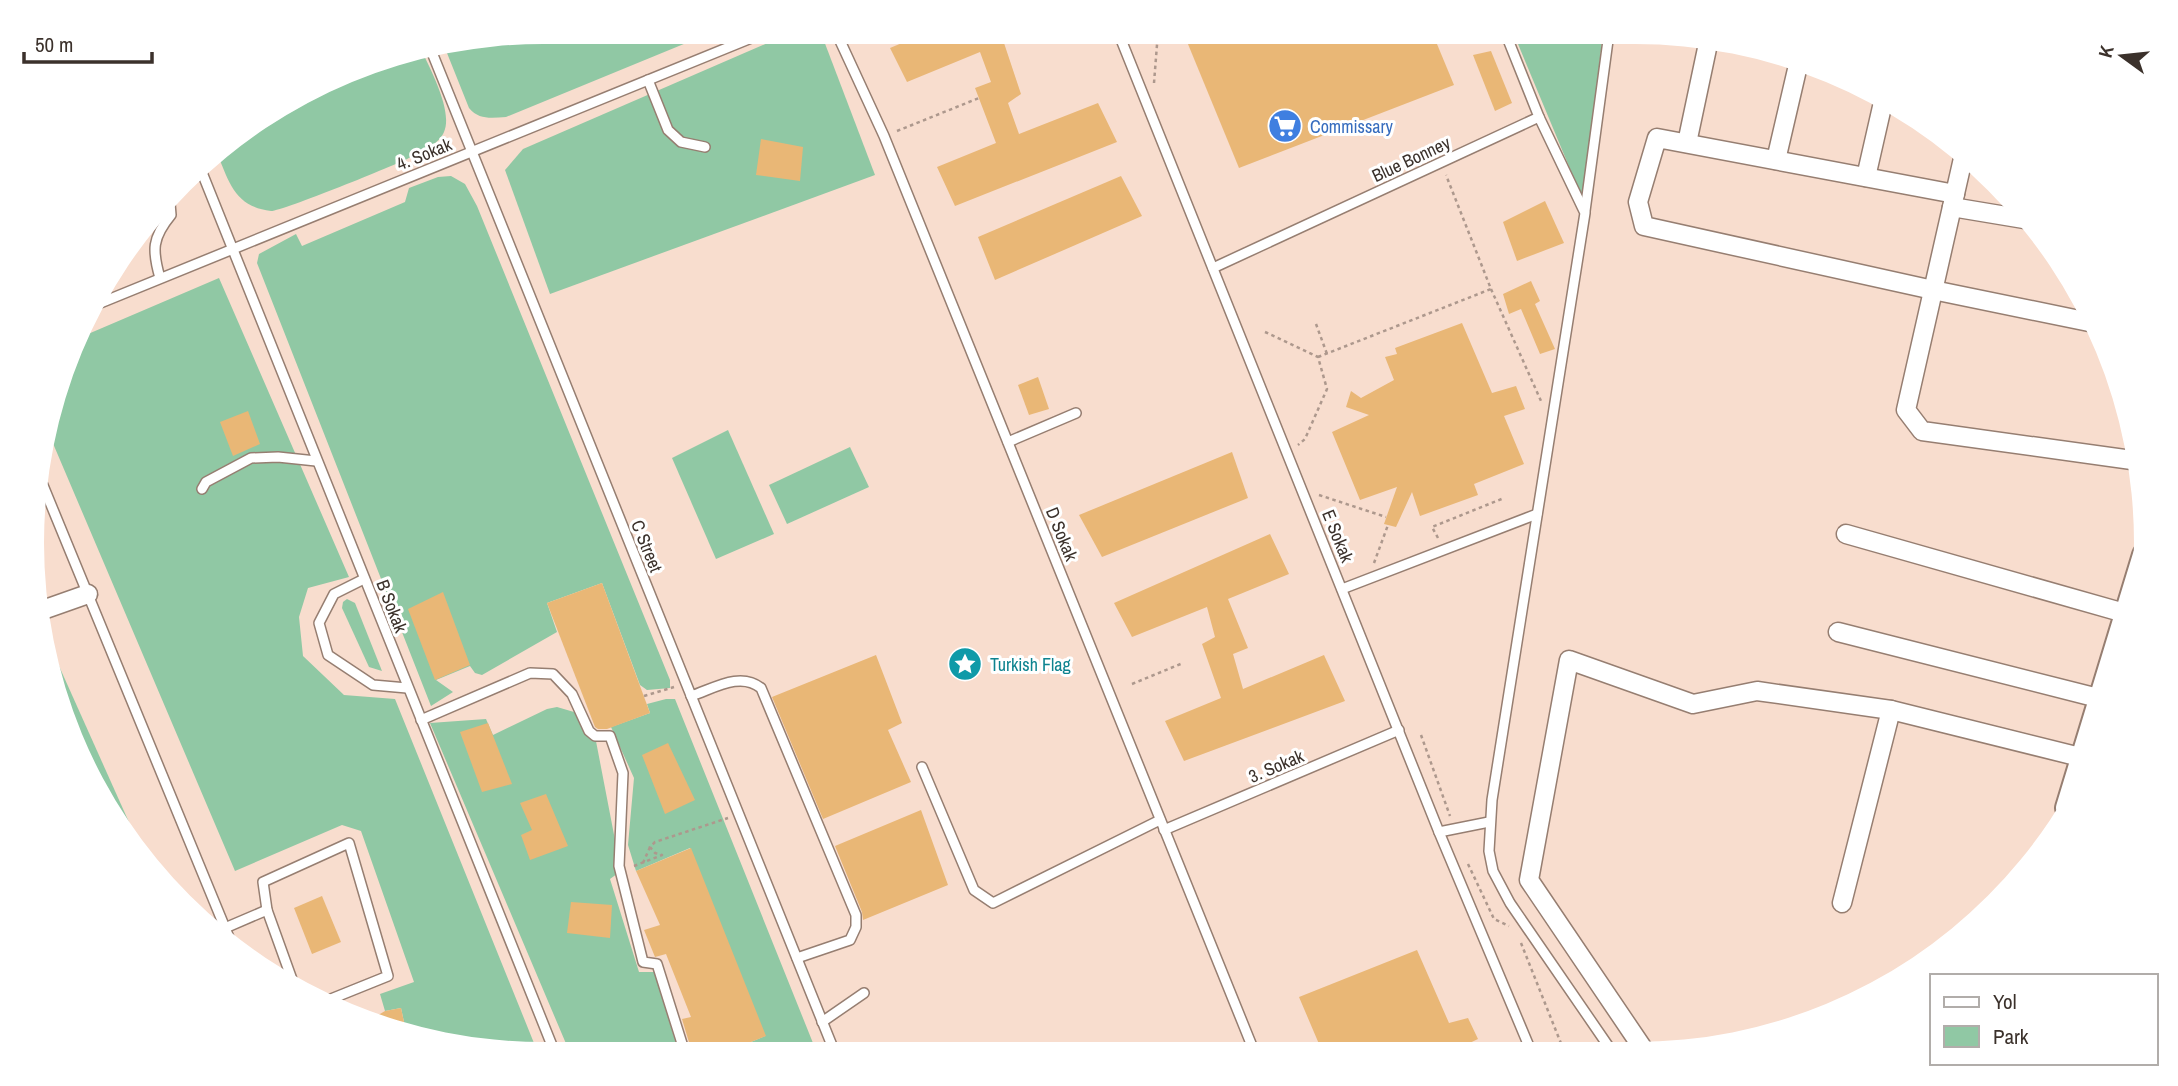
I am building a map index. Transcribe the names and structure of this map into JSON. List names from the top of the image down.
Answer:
{
  "streets": {
    "lane": [
      "4. Sokak",
      "Blue Bonney",
      "D Sokak",
      "E Sokak",
      "C Street",
      "B Sokak",
      "3. Sokak"
    ]
  },
  "crossings": [
    ["4. Sokak", "C Street"],
    ["4. Sokak", "B Sokak"],
    ["Blue Bonney", "E Sokak"],
    ["D Sokak", "3. Sokak"],
    ["E Sokak", "3. Sokak"]
  ],
  "places": {
    "supermarket": ["Commissary"],
    "place": ["Turkish Flag"]
  },
  "legend": ["Yol", "Park"],
  "scale_bar": "50 m",
  "north": "left"
}
